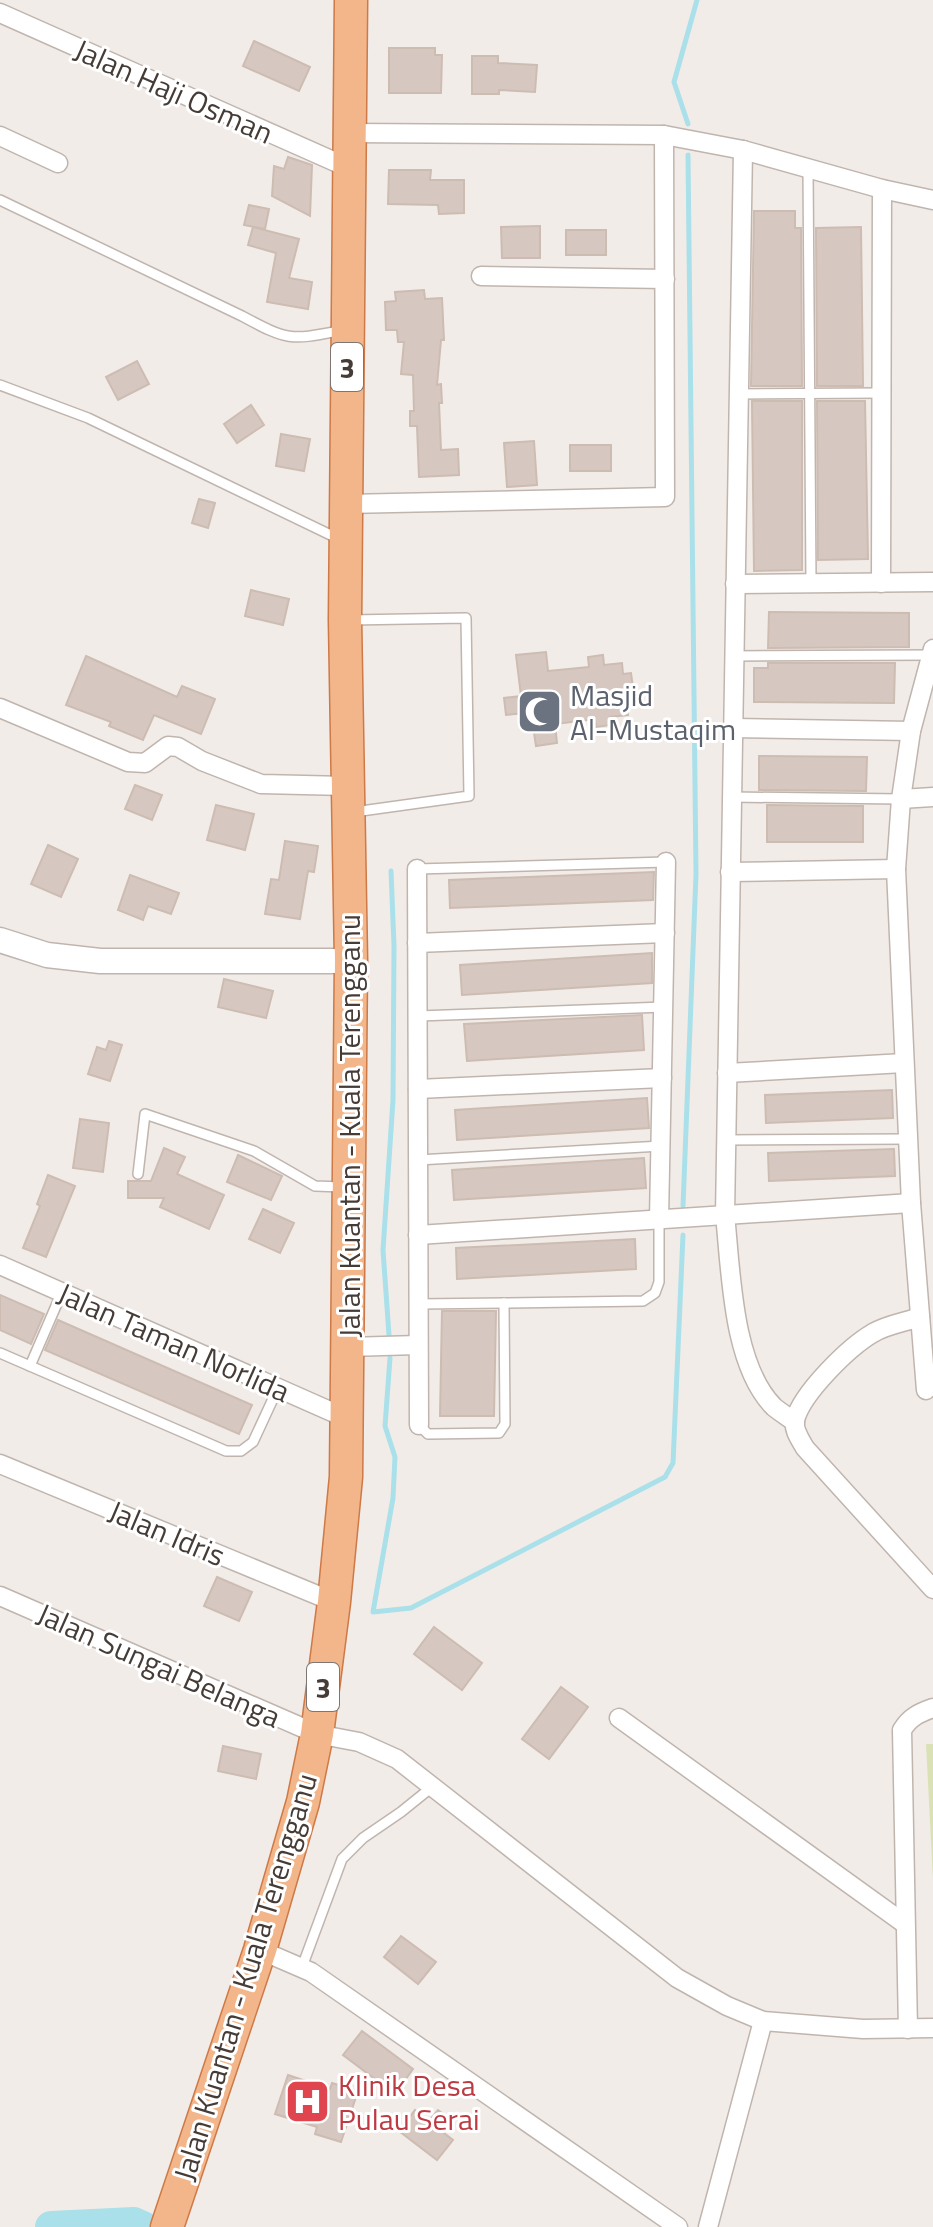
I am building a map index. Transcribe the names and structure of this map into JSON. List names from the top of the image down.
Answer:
{
  "streets": {
    "highway": ["3", "Jalan Kuantan - Kuala Terengganu"],
    "street": [
      "Jalan Haji Osman",
      "Jalan Taman Norlida",
      "Jalan Idris",
      "Jalan Sungai Belanga"
    ]
  },
  "crossings": [
    ["Jalan Haji Osman", "Jalan Kuantan - Kuala Terengganu"],
    ["Jalan Kuantan - Kuala Terengganu", "Jalan Taman Norlida"],
    ["Jalan Kuantan - Kuala Terengganu", "Jalan Idris"],
    ["Jalan Kuantan - Kuala Terengganu", "Jalan Sungai Belanga"]
  ],
  "places": {
    "mosque": ["Masjid Al-Mustaqim"],
    "hospital": ["Klinik Desa Pulau Serai"]
  }
}
